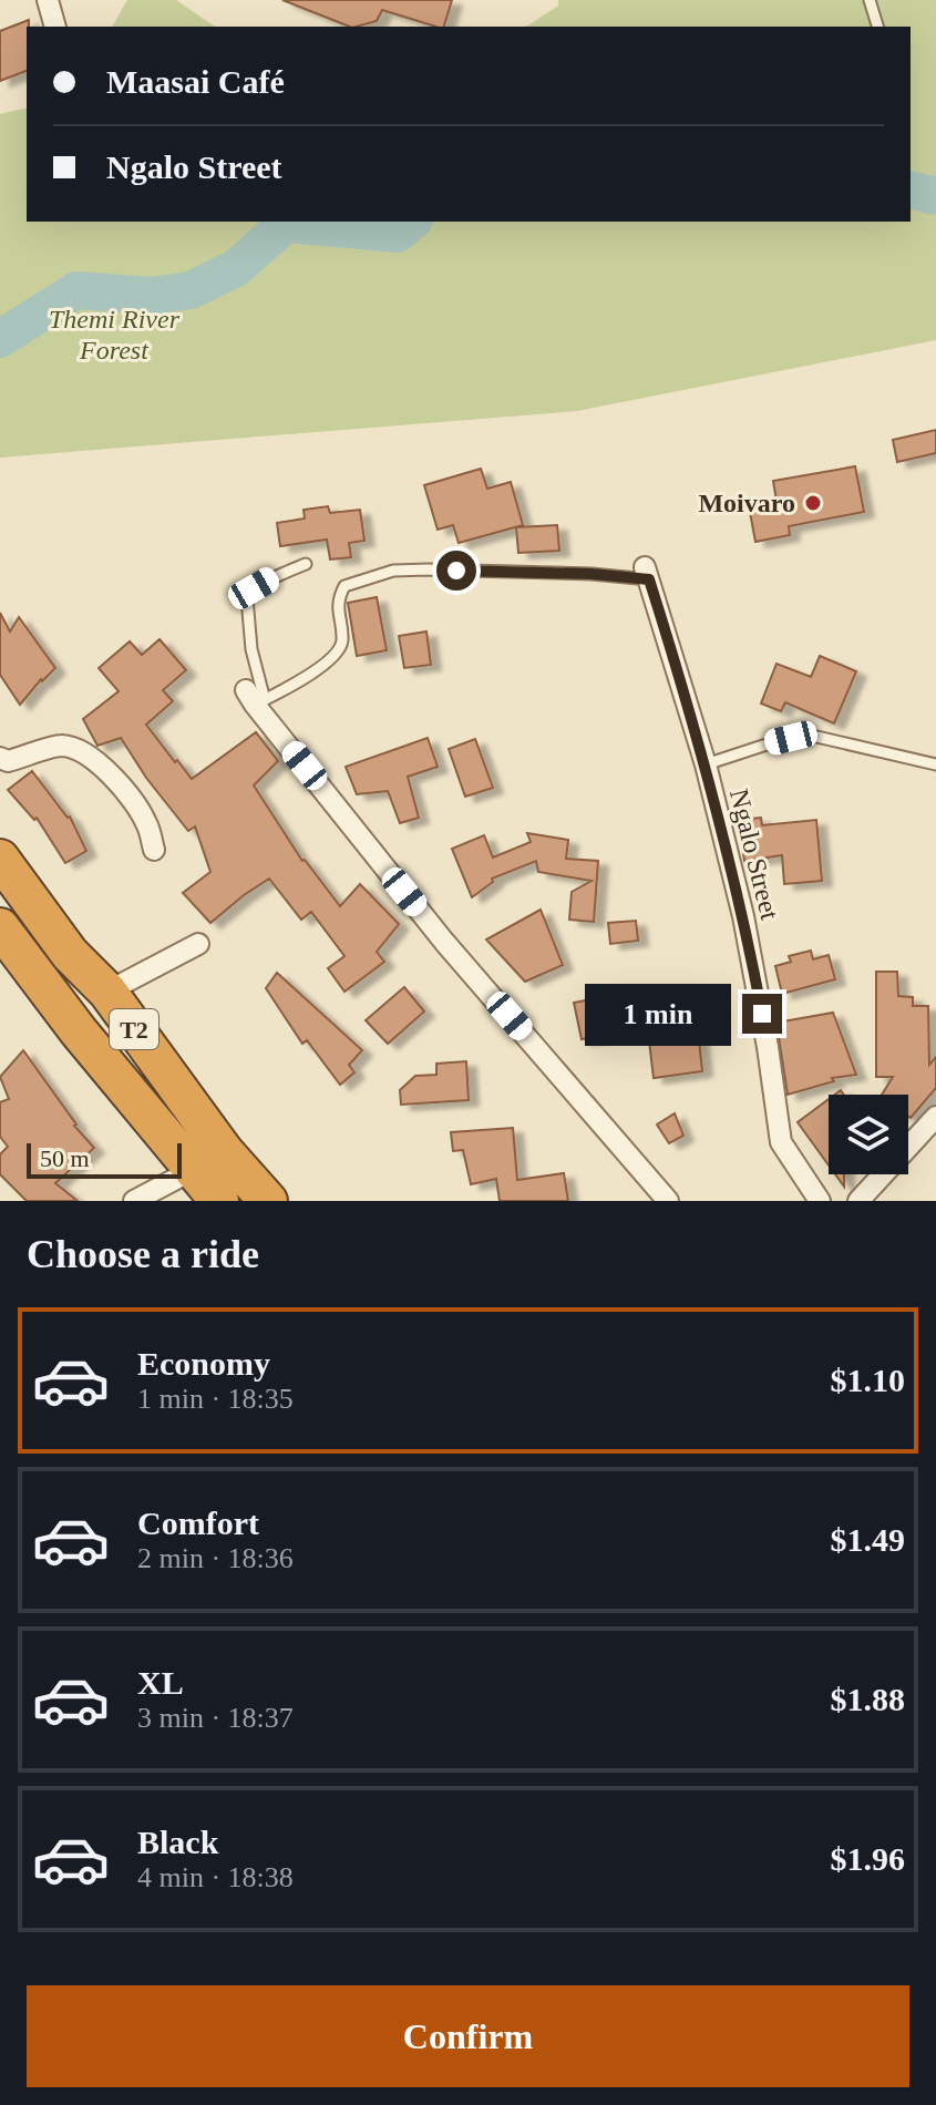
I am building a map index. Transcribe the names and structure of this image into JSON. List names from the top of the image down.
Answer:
{
  "streets": {
    "highway": ["T2"],
    "street": ["Ngalo Street"]
  },
  "parks": ["Themi River Forest"],
  "places": ["Moivaro"],
  "scale_bar": "50 m",
  "page": {
    "banner": ["Maasai Café", "Ngalo Street"],
    "bubble": "1 min",
    "scale": "50 m",
    "heading": "Choose a ride",
    "list": [
      {
        "name": "Economy",
        "note": "1 min · 18:35",
        "value": "$1.10"
      },
      {
        "name": "Comfort",
        "note": "2 min · 18:36",
        "value": "$1.49"
      },
      {
        "name": "XL",
        "note": "3 min · 18:37",
        "value": "$1.88"
      },
      {
        "name": "Black",
        "note": "4 min · 18:38",
        "value": "$1.96"
      }
    ],
    "buttons": "Confirm"
  }
}
